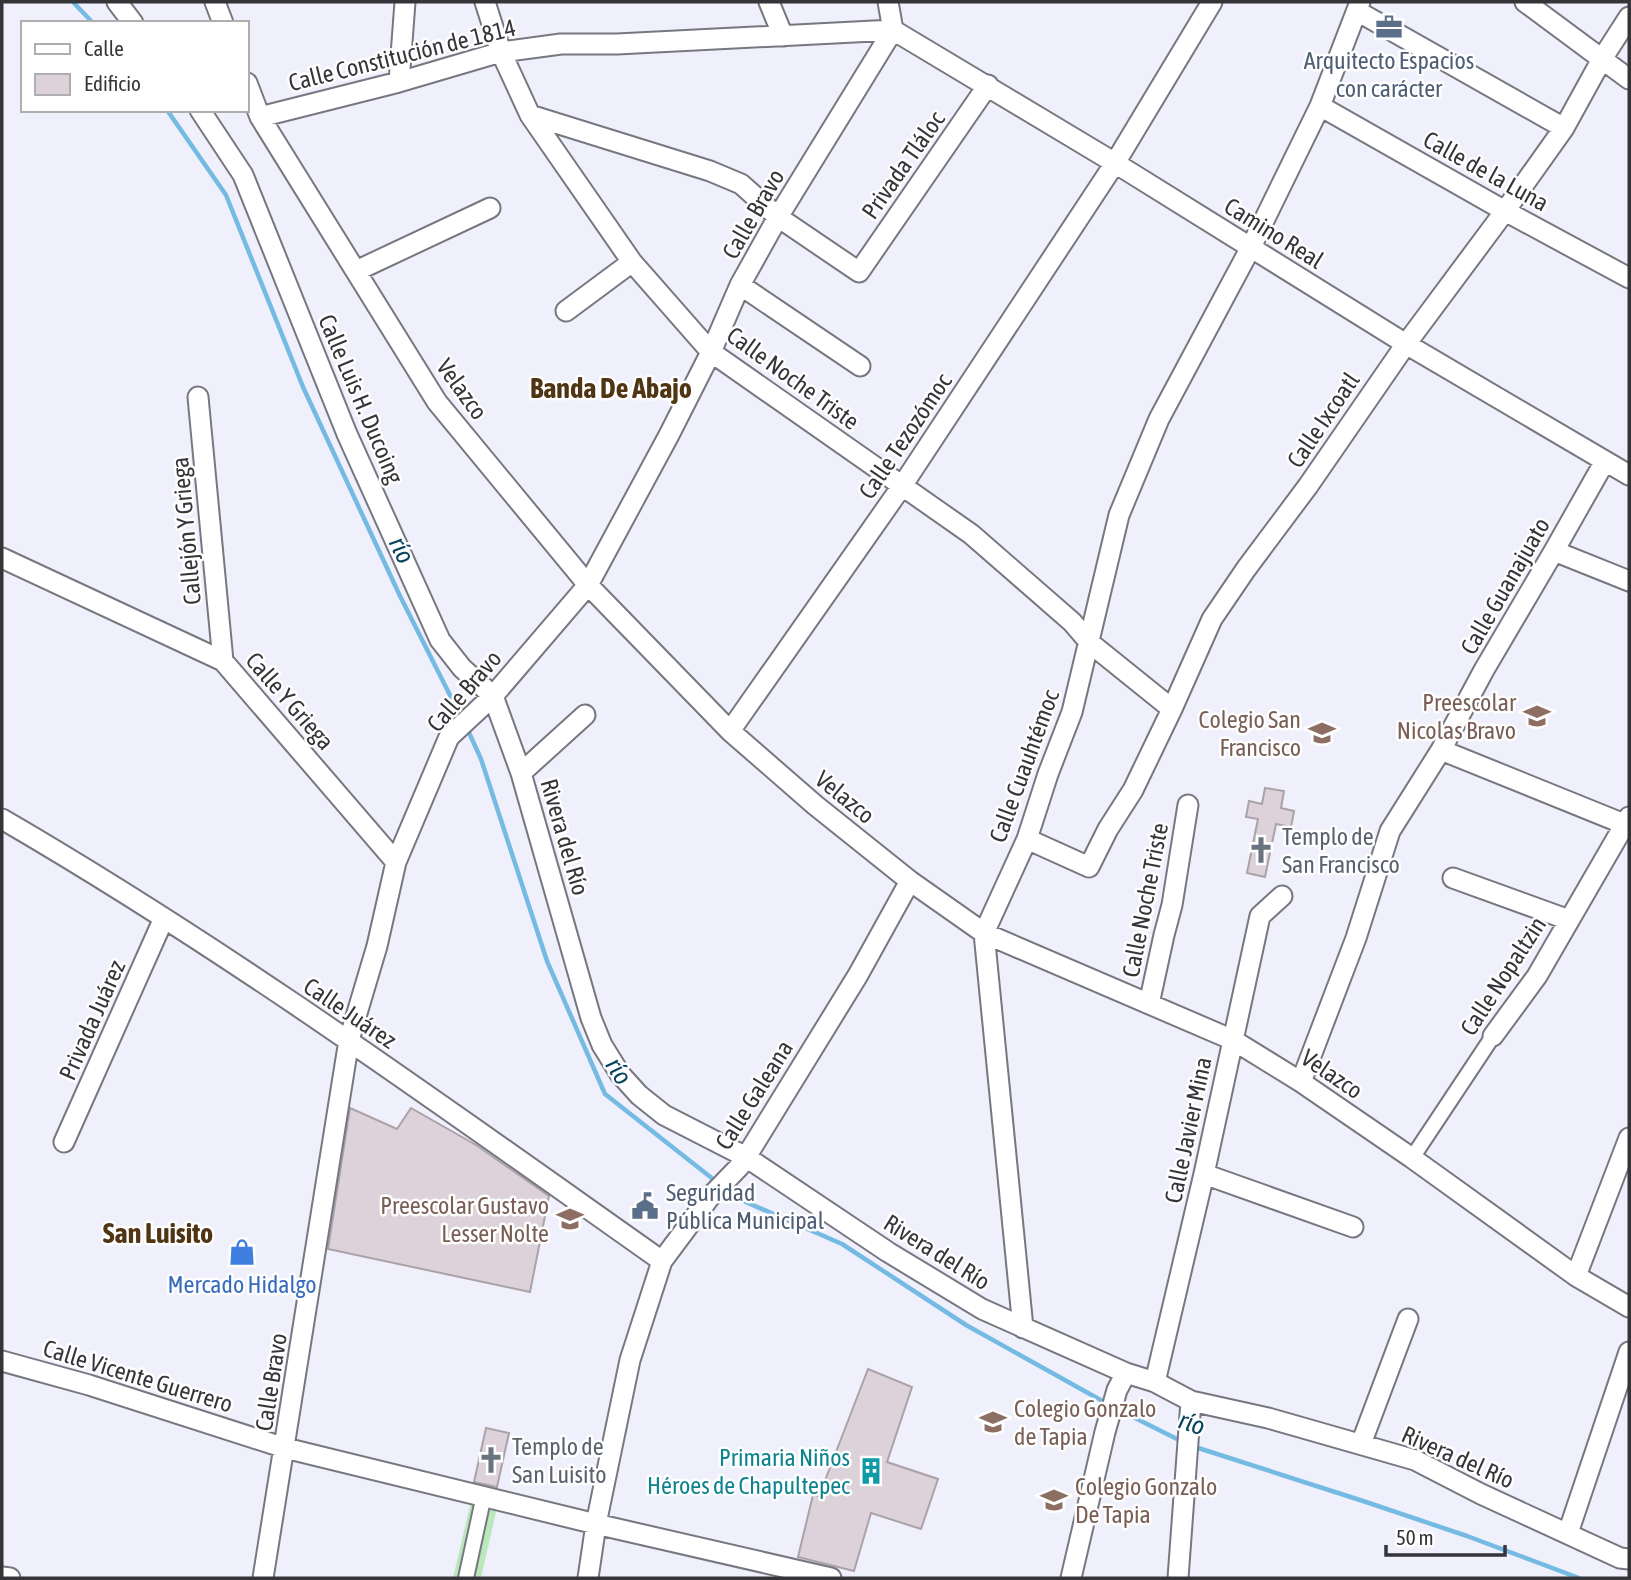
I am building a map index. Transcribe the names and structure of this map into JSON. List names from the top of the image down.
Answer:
{
  "streets": {
    "street": [
      "Calle Constitución de 1814",
      "Privada Tláloc",
      "Calle de la Luna",
      "Calle Bravo",
      "Camino Real",
      "Calle Noche Triste",
      "Velazco",
      "Calle Luis H. Ducoing",
      "Calle Ixcoatl",
      "Calle Tezozómoc",
      "Callejón Y Griega",
      "Calle Guanajuato",
      "Calle Y Griega",
      "Calle Cuauhtémoc",
      "Rivera del Río",
      "Calle Nopaltzin",
      "Calle Juárez",
      "Privada Juárez",
      "Calle Galeana",
      "Calle Javier Mina",
      "Calle Vicente Guerrero"
    ]
  },
  "crossings": [
    ["Calle Constitución de 1814", "Calle Bravo"],
    ["Calle Constitución de 1814", "Camino Real"],
    ["Calle Constitución de 1814", "Calle Noche Triste"],
    ["Calle Constitución de 1814", "Velazco"],
    ["Privada Tláloc", "Calle Bravo"],
    ["Privada Tláloc", "Camino Real"],
    ["Calle de la Luna", "Calle Ixcoatl"],
    ["Calle de la Luna", "Calle Cuauhtémoc"],
    ["Calle Bravo", "Camino Real"],
    ["Calle Bravo", "Calle Noche Triste"],
    ["Calle Bravo", "Velazco"],
    ["Calle Bravo", "Calle Luis H. Ducoing"],
    ["Calle Bravo", "Calle Y Griega"],
    ["Calle Bravo", "Rivera del Río"],
    ["Calle Bravo", "Calle Juárez"],
    ["Calle Bravo", "Calle Vicente Guerrero"],
    ["Camino Real", "Calle Ixcoatl"],
    ["Camino Real", "Calle Tezozómoc"],
    ["Camino Real", "Calle Guanajuato"],
    ["Camino Real", "Calle Cuauhtémoc"],
    ["Calle Noche Triste", "Velazco"],
    ["Calle Noche Triste", "Calle Ixcoatl"],
    ["Calle Noche Triste", "Calle Tezozómoc"],
    ["Calle Noche Triste", "Calle Cuauhtémoc"],
    ["Velazco", "Calle Tezozómoc"],
    ["Velazco", "Calle Guanajuato"],
    ["Velazco", "Calle Cuauhtémoc"],
    ["Velazco", "Calle Nopaltzin"],
    ["Velazco", "Calle Galeana"],
    ["Velazco", "Calle Javier Mina"],
    ["Calle Luis H. Ducoing", "Rivera del Río"],
    ["Calle Ixcoatl", "Calle Cuauhtémoc"],
    ["Callejón Y Griega", "Calle Y Griega"],
    ["Rivera del Río", "Calle Galeana"],
    ["Rivera del Río", "Calle Javier Mina"],
    ["Calle Juárez", "Privada Juárez"],
    ["Calle Juárez", "Calle Galeana"],
    ["Calle Galeana", "Calle Vicente Guerrero"]
  ],
  "districts": ["Banda De Abajo", "San Luisito"],
  "water": ["río"],
  "places": {
    "office": ["Arquitecto Espacios con carácter"],
    "school or university": [
      "Preescolar Nicolas Bravo",
      "Colegio San Francisco",
      "Preescolar Gustavo Lesser Nolte",
      "Colegio Gonzalo de Tapia",
      "Colegio Gonzalo De Tapia"
    ],
    "church": ["Templo de San Francisco", "Templo de San Luisito"],
    "public building": ["Seguridad Pública Municipal"],
    "shop": ["Mercado Hidalgo"],
    "building": ["Primaria Niños Héroes de Chapultepec"]
  },
  "legend": ["Calle", "Edificio"],
  "scale_bar": "50 m"
}
